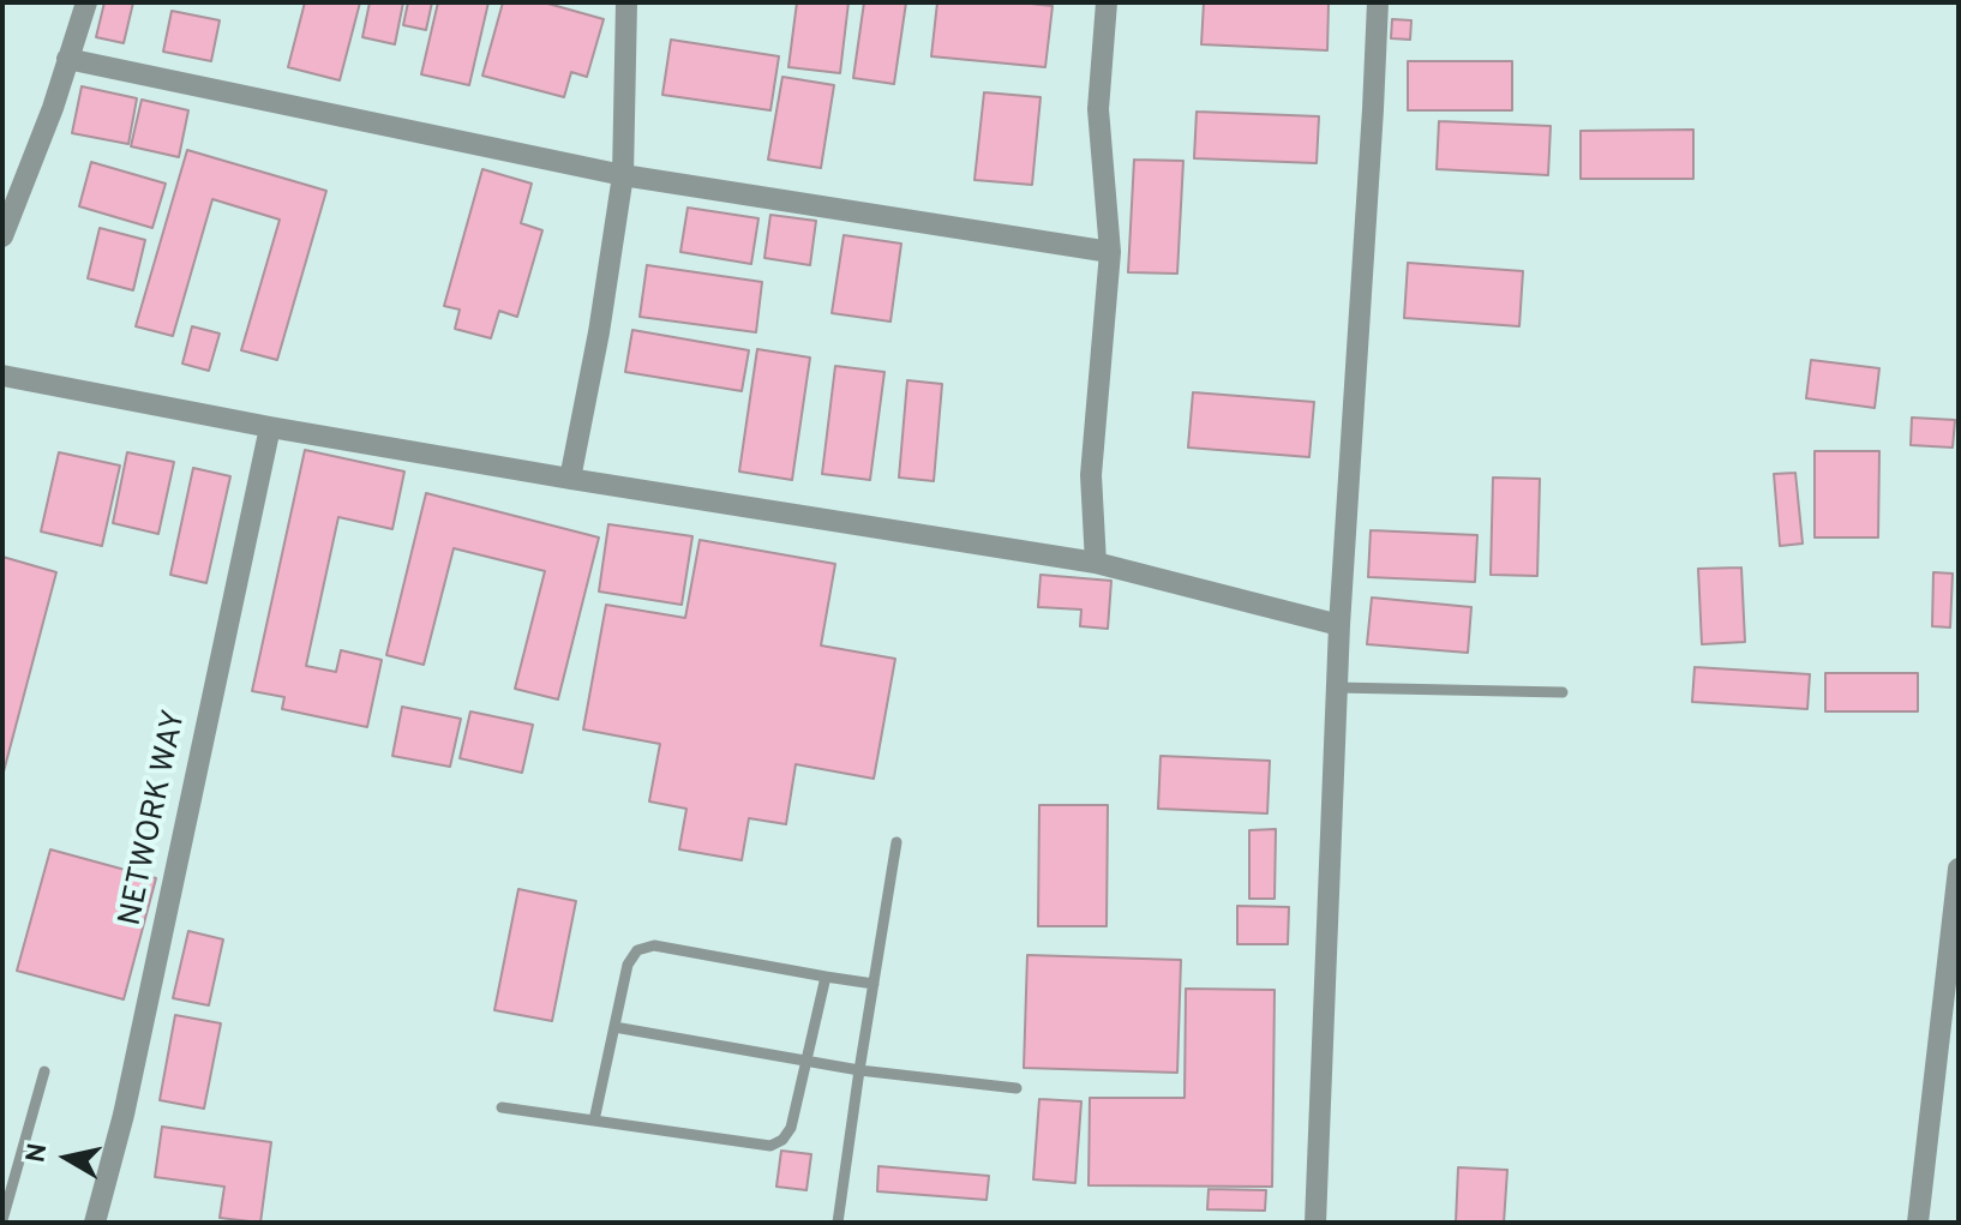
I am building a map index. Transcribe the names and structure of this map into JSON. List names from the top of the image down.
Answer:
{
  "streets": {
    "street": ["NETWORK WAY"]
  },
  "north": "left"
}
